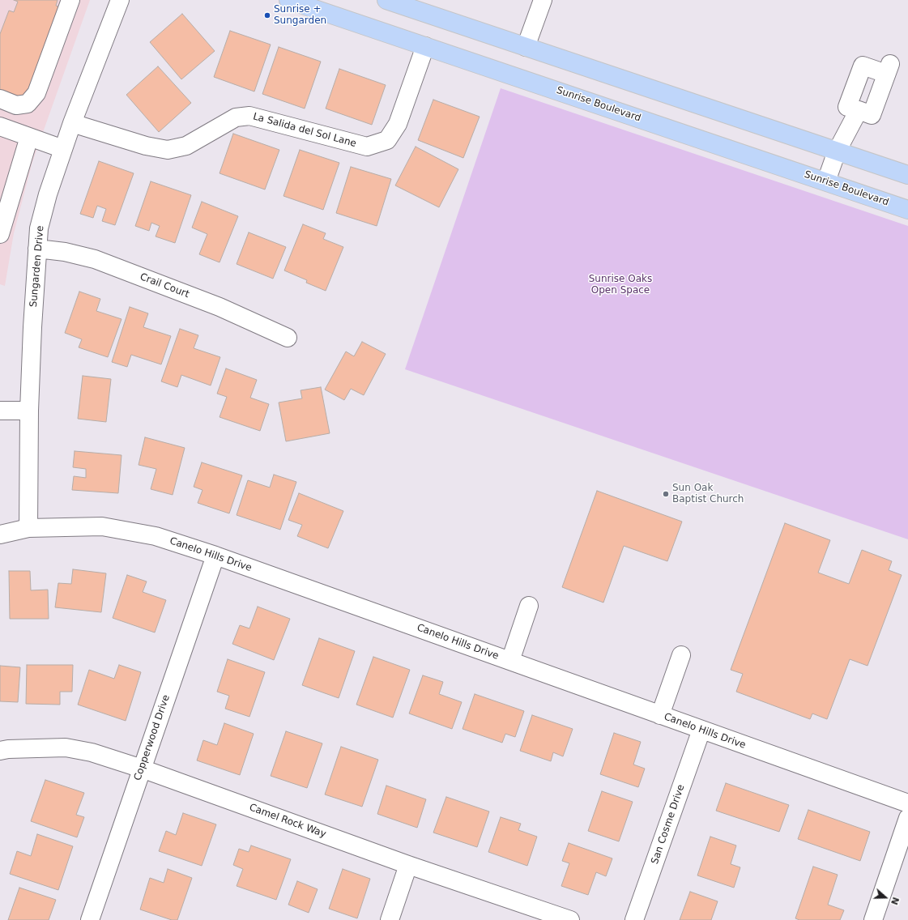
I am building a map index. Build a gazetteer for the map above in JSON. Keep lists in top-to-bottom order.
{
  "streets": {
    "main road": ["Sunrise Boulevard"],
    "street": [
      "La Salida del Sol Lane",
      "Sungarden Drive",
      "Crail Court",
      "Canelo Hills Drive",
      "Copperwood Drive",
      "Camel Rock Way",
      "San Cosme Drive"
    ]
  },
  "crossings": [
    ["Sunrise Boulevard", "La Salida del Sol Lane"],
    ["La Salida del Sol Lane", "Sungarden Drive"],
    ["Sungarden Drive", "Crail Court"],
    ["Sungarden Drive", "Canelo Hills Drive"],
    ["Canelo Hills Drive", "Copperwood Drive"],
    ["Canelo Hills Drive", "San Cosme Drive"],
    ["Copperwood Drive", "Camel Rock Way"]
  ],
  "parks": ["Sunrise Oaks Open Space"],
  "places": ["Sunrise + Sungarden", "Sun Oak Baptist Church"],
  "north": "right"
}
